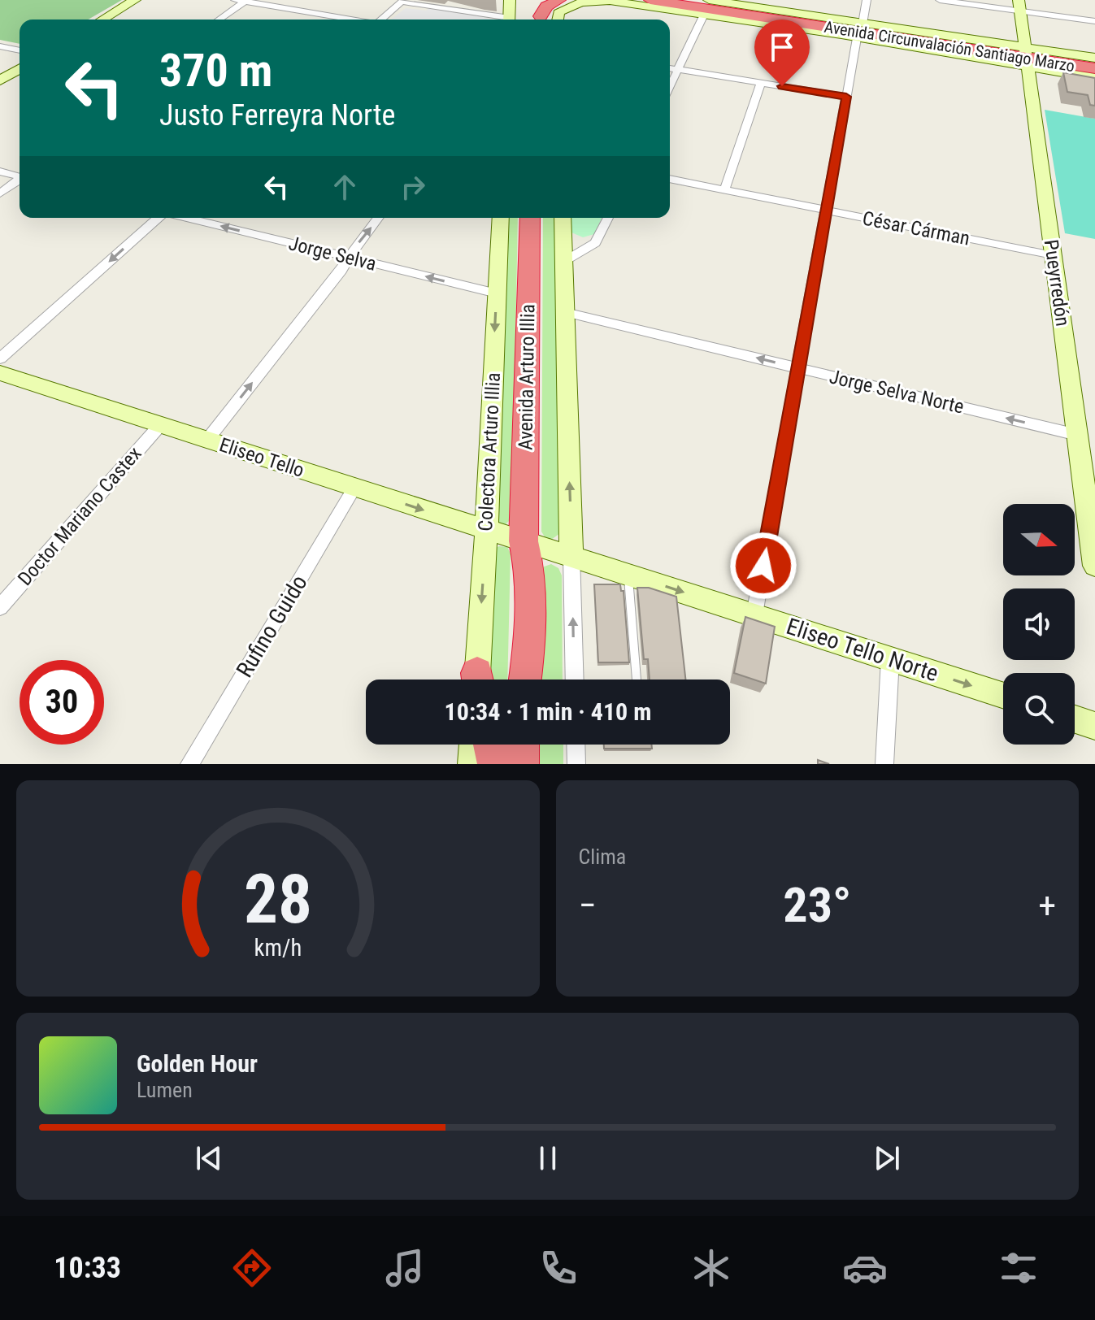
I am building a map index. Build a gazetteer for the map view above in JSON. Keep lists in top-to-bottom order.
{
  "streets": {
    "highway": ["Avenida Circunvalación Santiago Marzo", "Avenida Arturo Illia"],
    "street": [
      "César Cárman",
      "Jorge Selva",
      "Pueyrredón",
      "Jorge Selva Norte",
      "Colectora Arturo Illia",
      "Eliseo Tello",
      "Doctor Mariano Castex",
      "Rufino Guido",
      "Eliseo Tello Norte"
    ]
  },
  "crossings": [
    ["Avenida Circunvalación Santiago Marzo", "Pueyrredón"],
    ["César Cárman", "Pueyrredón"],
    ["Jorge Selva", "Colectora Arturo Illia"],
    ["Pueyrredón", "Jorge Selva Norte"],
    ["Avenida Arturo Illia", "Eliseo Tello"],
    ["Avenida Arturo Illia", "Eliseo Tello Norte"],
    ["Colectora Arturo Illia", "Eliseo Tello"],
    ["Eliseo Tello", "Doctor Mariano Castex"],
    ["Eliseo Tello", "Rufino Guido"],
    ["Eliseo Tello", "Eliseo Tello Norte"]
  ],
  "one_way": ["Jorge Selva", "Jorge Selva Norte", "Eliseo Tello Norte"],
  "north": "right",
  "page": {
    "turn": ["370 m", "Justo Ferreyra Norte"],
    "limit": "30",
    "trip": "10:34 · 1 min · 410 m",
    "tile": "Clima",
    "heat": ["−", "23°", "+"],
    "song": ["Golden Hour", "Lumen"],
    "tabs": "10:33",
    "gauge": ["28", "km/h"]
  }
}
